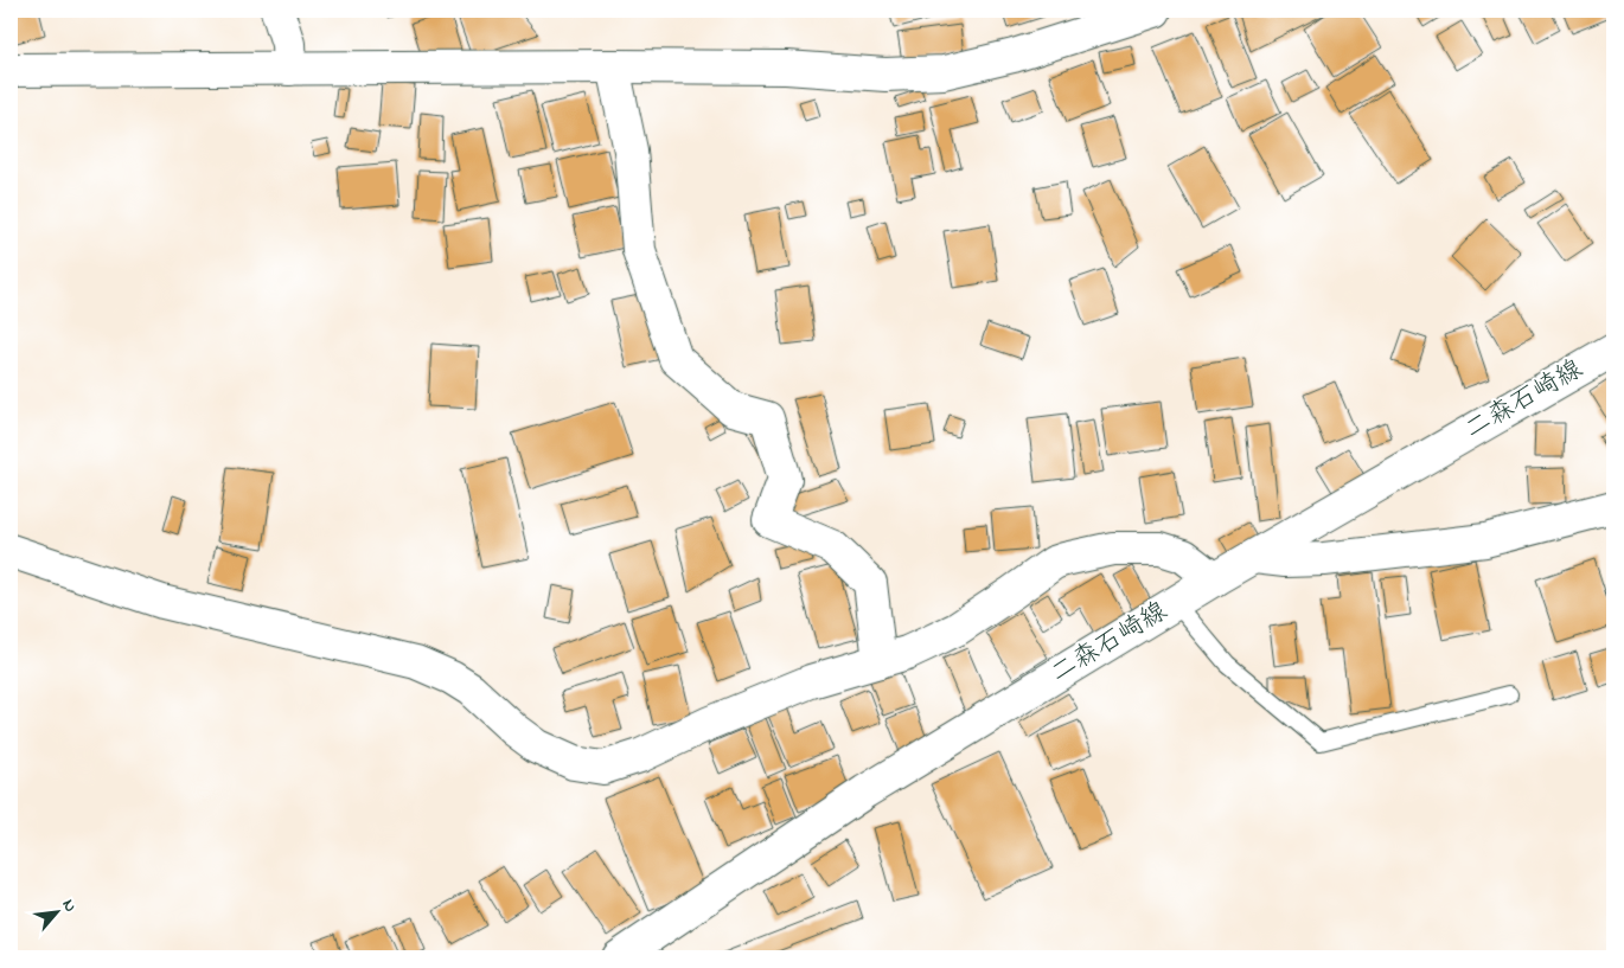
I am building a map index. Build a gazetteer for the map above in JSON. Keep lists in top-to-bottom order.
{
  "streets": {
    "street": ["二森石崎線"]
  },
  "north": "top right"
}
